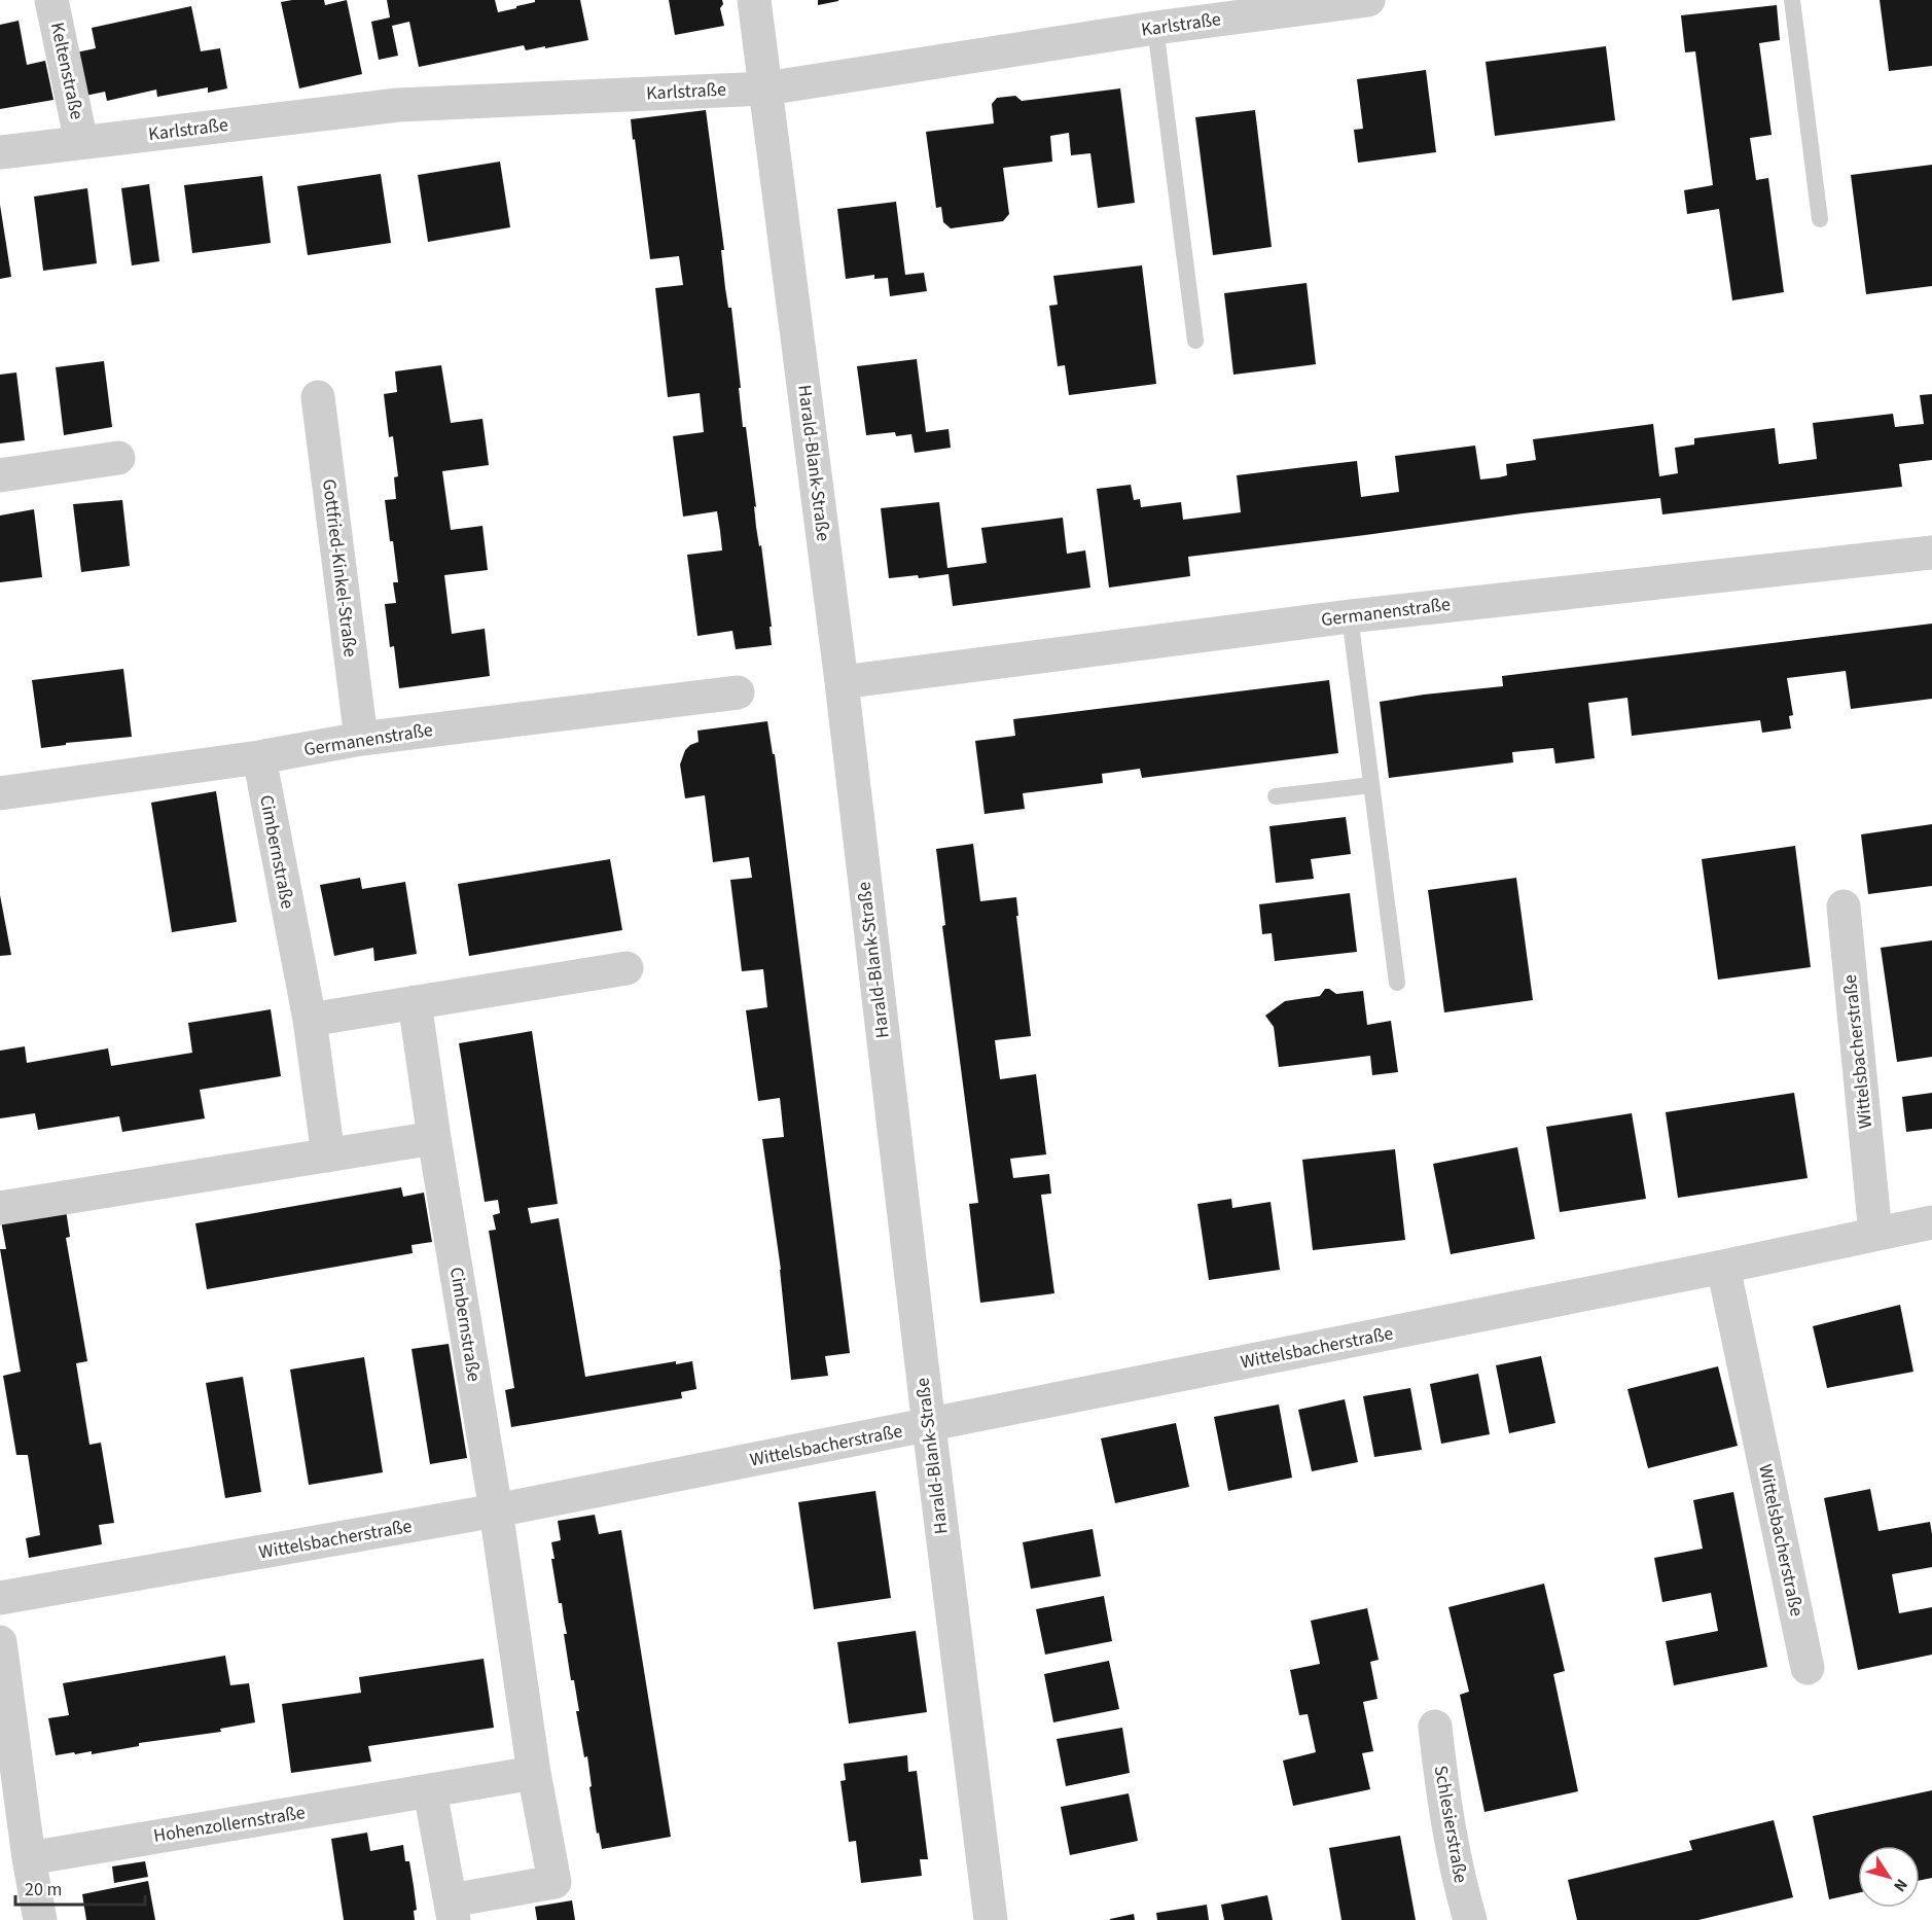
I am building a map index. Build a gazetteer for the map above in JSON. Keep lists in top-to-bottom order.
{
  "streets": {
    "street": [
      "Karlstraße",
      "Keltenstraße",
      "Harald-Blank-Straße",
      "Gottfried-Kinkel-Straße",
      "Germanenstraße",
      "Cimbernstraße",
      "Wittelsbacherstraße",
      "Hohenzollernstraße",
      "Schlesierstraße"
    ]
  },
  "crossings": [
    ["Karlstraße", "Keltenstraße"],
    ["Karlstraße", "Harald-Blank-Straße"],
    ["Harald-Blank-Straße", "Germanenstraße"],
    ["Harald-Blank-Straße", "Wittelsbacherstraße"],
    ["Gottfried-Kinkel-Straße", "Germanenstraße"],
    ["Germanenstraße", "Cimbernstraße"],
    ["Cimbernstraße", "Wittelsbacherstraße"]
  ],
  "scale_bar": "20 m",
  "north": "bottom right"
}
